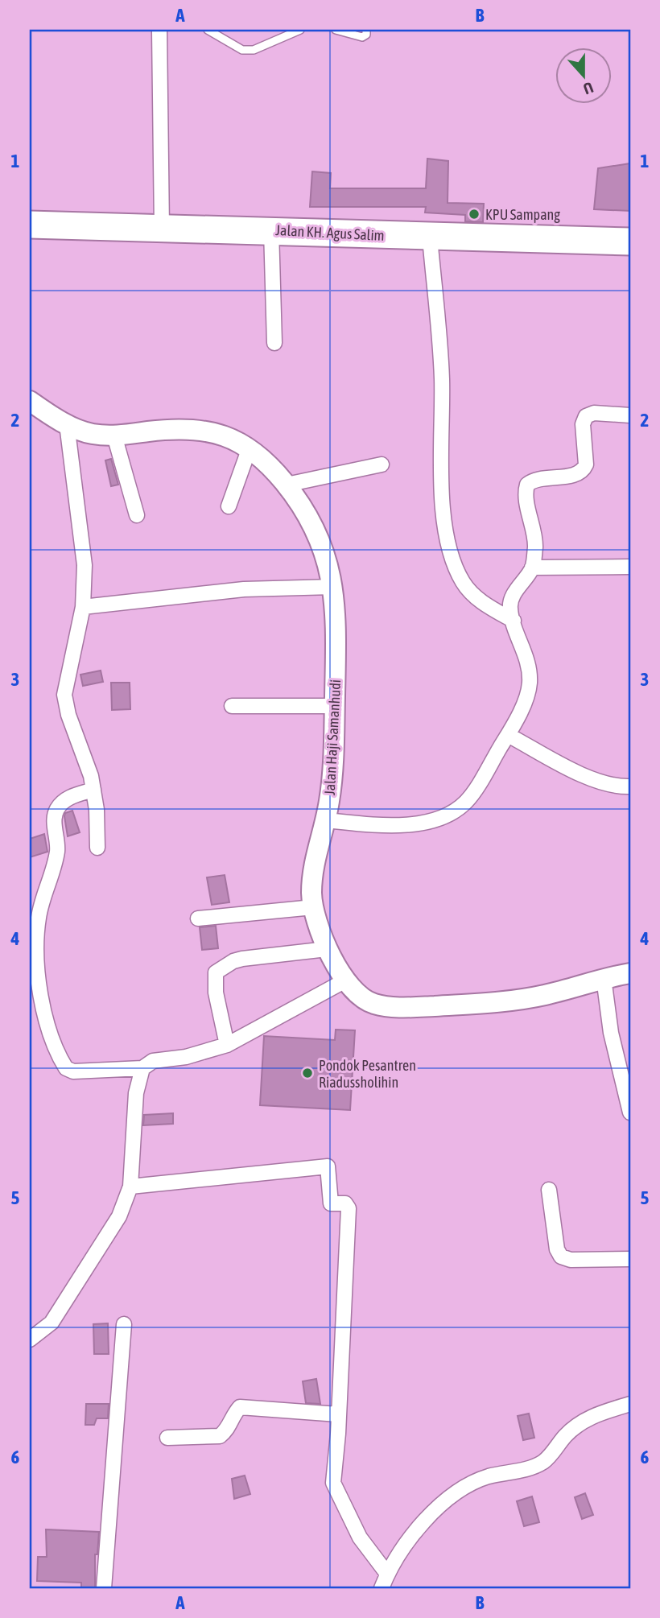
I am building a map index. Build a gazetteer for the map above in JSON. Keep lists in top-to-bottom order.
{
  "streets": {
    "highway": ["Jalan KH. Agus Salim"],
    "street": ["Jalan Haji Samanhudi"]
  },
  "places": ["KPU Sampang", "Pondok Pesantren Riadussholihin"],
  "north": "bottom",
  "grid": {
    "columns": ["A", "B"],
    "rows": [
      "1",
      "2",
      "3",
      "4",
      "5",
      "6"
    ]
  }
}
